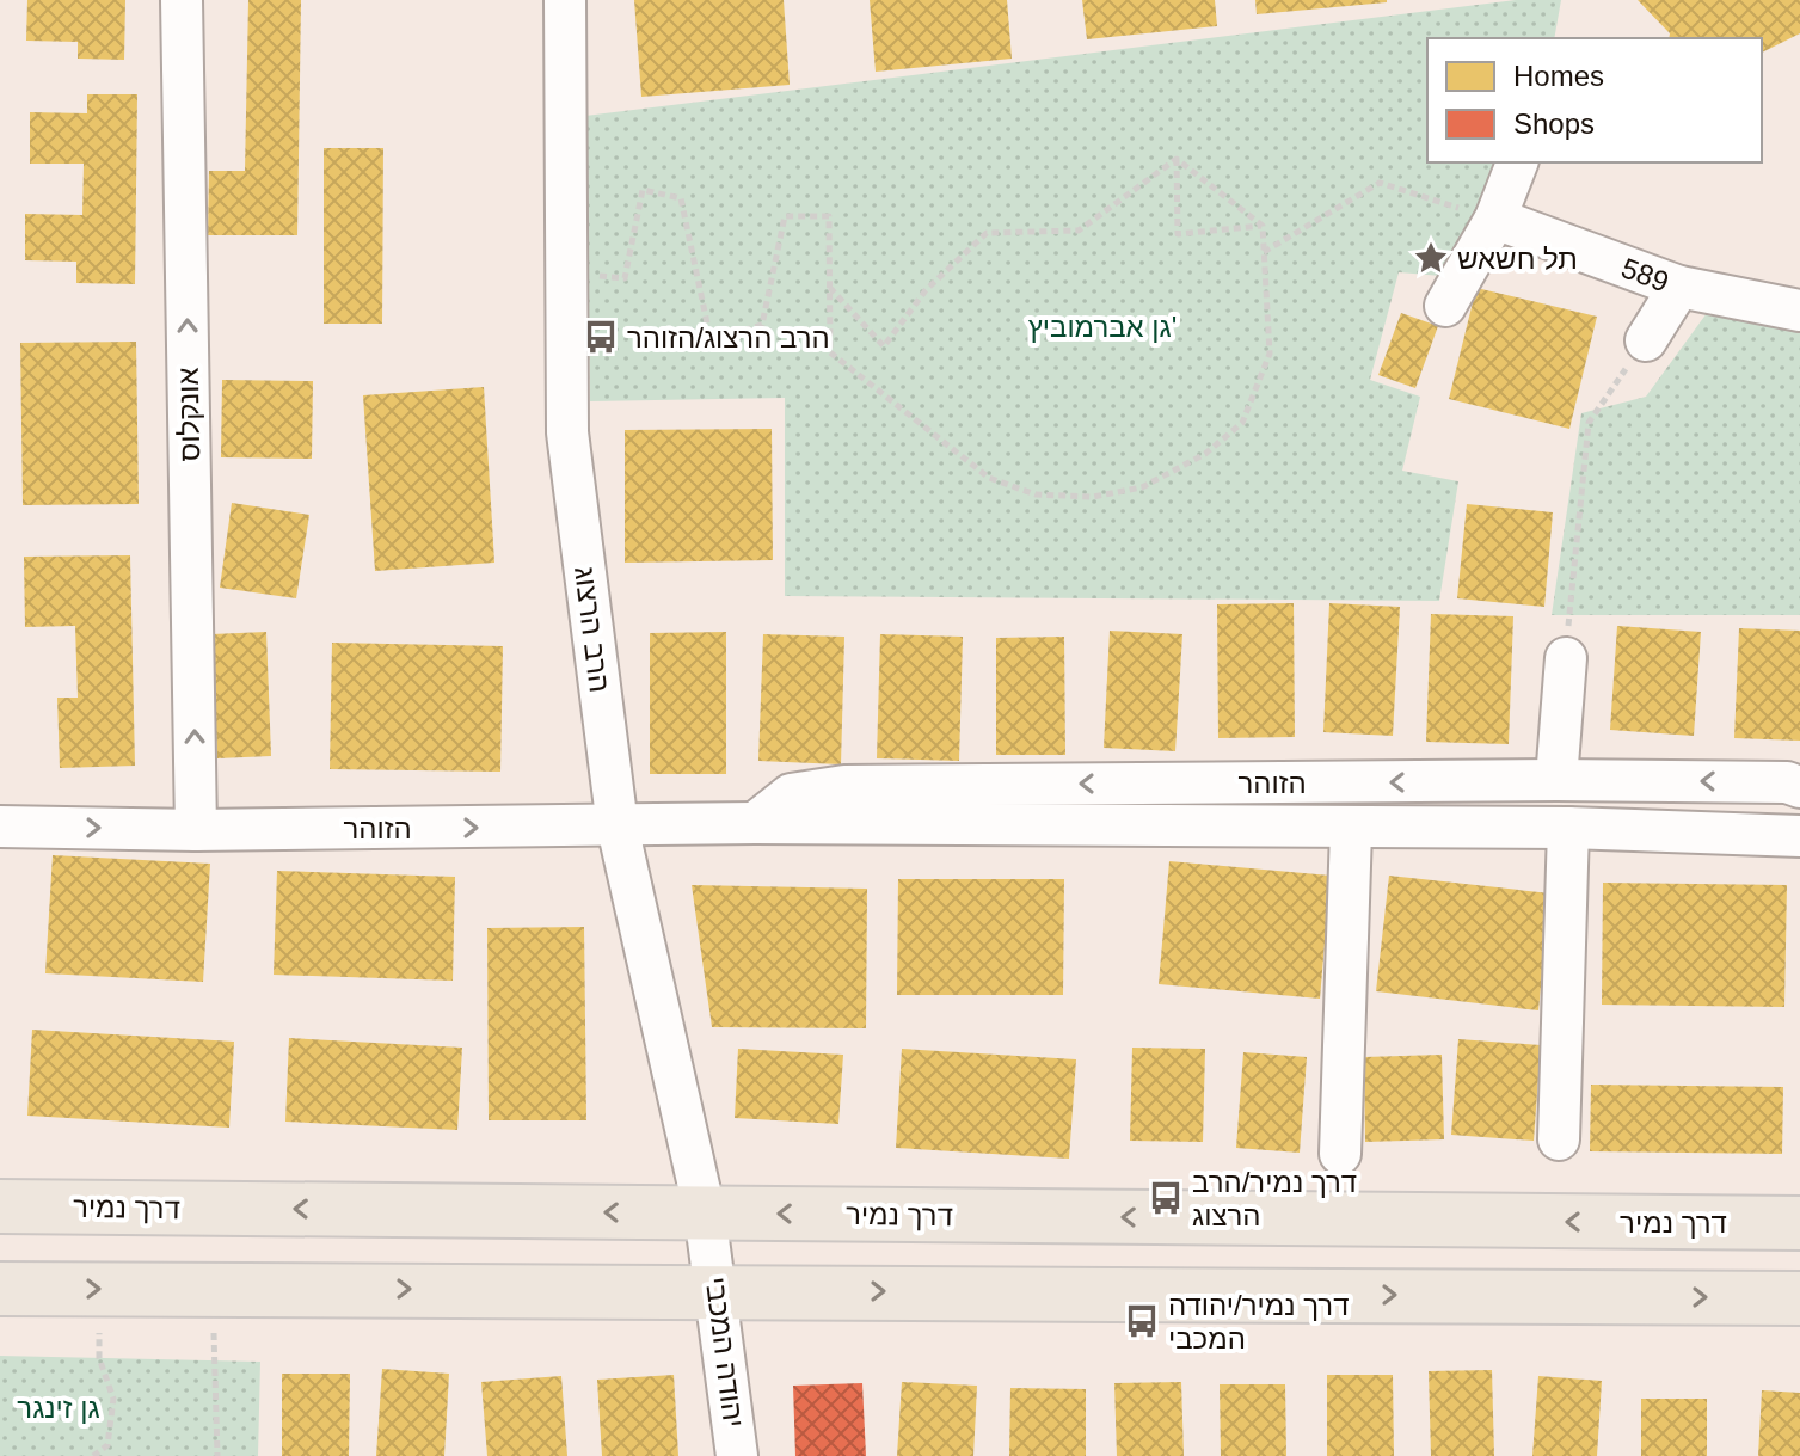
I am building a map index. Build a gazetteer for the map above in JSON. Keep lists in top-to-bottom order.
{
  "streets": {
    "main road": ["דרך נמיר"],
    "street": [
      "589",
      "אונקלוס",
      "הרב הרצוג",
      "הזוהר",
      "יהודה המכבי"
    ]
  },
  "crossings": [
    ["אונקלוס", "הזוהר"],
    ["הרב הרצוג", "הזוהר"],
    ["הרב הרצוג", "דרך נמיר"],
    ["הרב הרצוג", "יהודה המכבי"],
    ["דרך נמיר", "יהודה המכבי"]
  ],
  "one_way": ["אונקלוס"],
  "parks": ["גן אברמוביץ'", "גן זינגר"],
  "places": {
    "place": ["תל חשאש"],
    "bus stop": ["הרב הרצוג/הזוהר", "דרך נמיר/הרב הרצוג", "דרך נמיר/יהודה המכבי"]
  },
  "legend": ["Homes", "Shops"]
}
